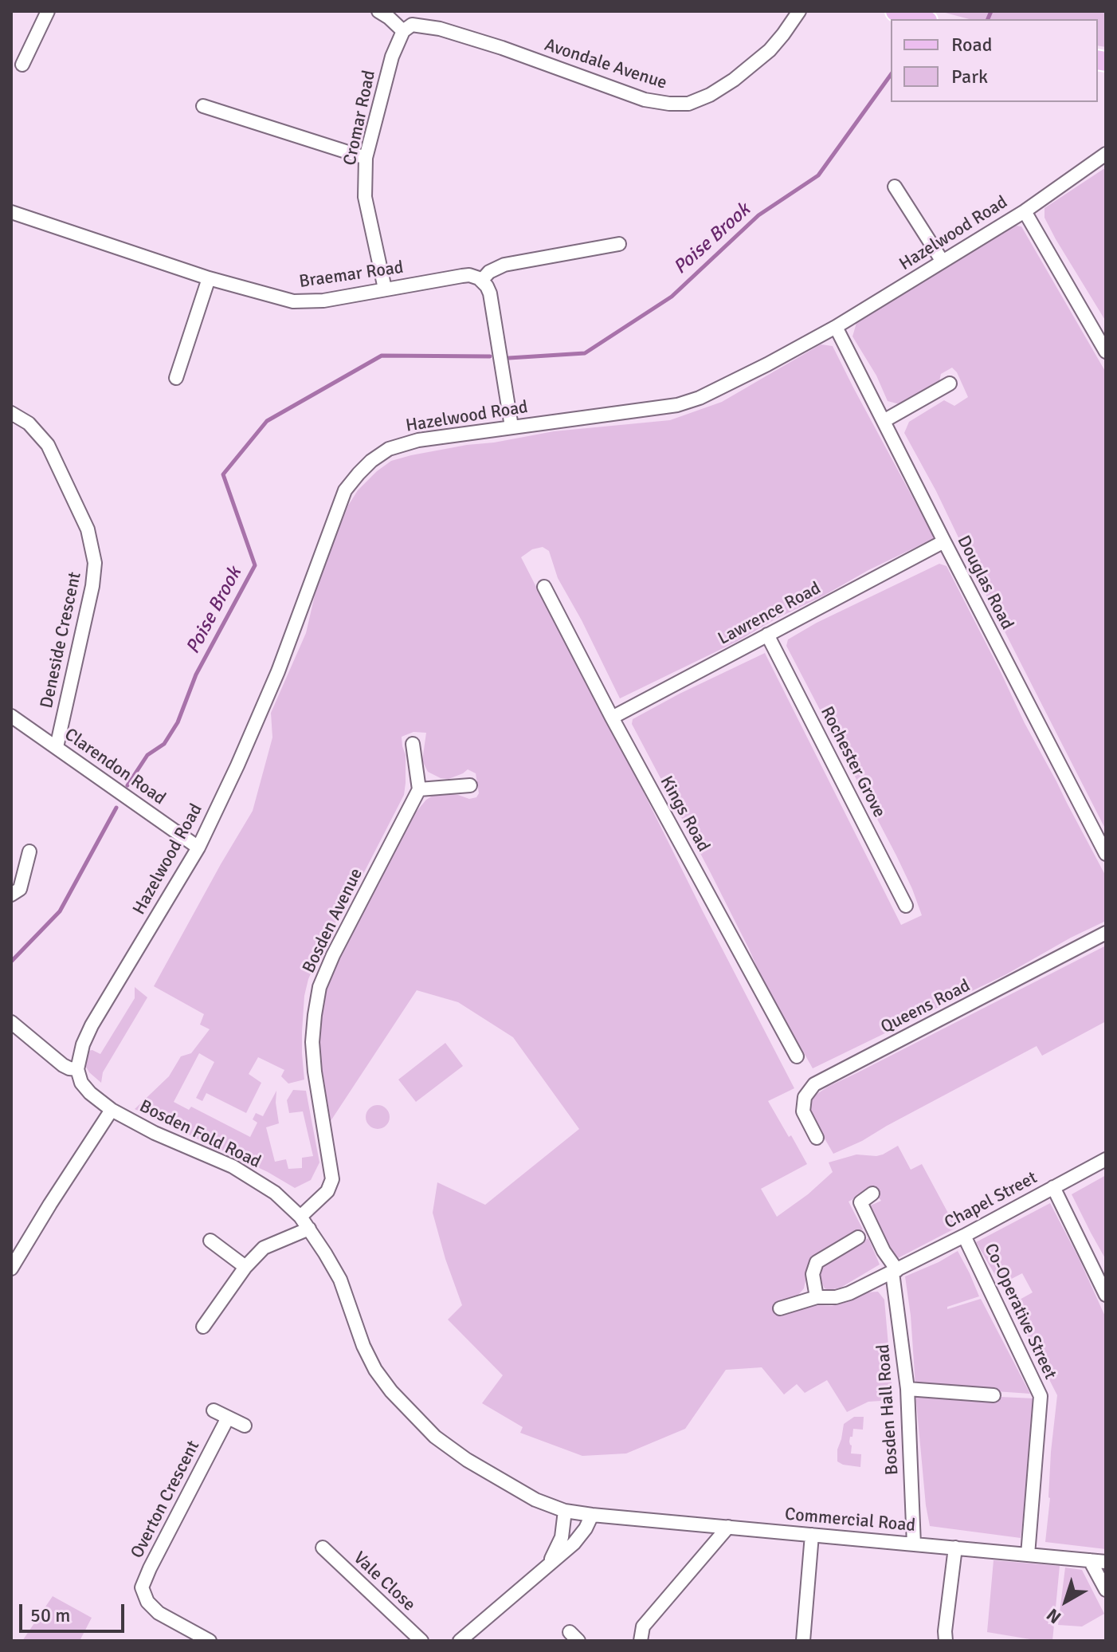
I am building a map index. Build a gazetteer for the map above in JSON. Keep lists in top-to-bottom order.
{
  "streets": {
    "street": [
      "Avondale Avenue",
      "Cromar Road",
      "Hazelwood Road",
      "Braemar Road",
      "Douglas Road",
      "Lawrence Road",
      "Deneside Crescent",
      "Rochester Grove",
      "Clarendon Road",
      "Kings Road",
      "Bosden Avenue",
      "Queens Road",
      "Bosden Fold Road",
      "Chapel Street",
      "Co-Operative Street",
      "Bosden Hall Road",
      "Overton Crescent",
      "Commercial Road",
      "Vale Close"
    ]
  },
  "crossings": [
    ["Avondale Avenue", "Cromar Road"],
    ["Cromar Road", "Braemar Road"],
    ["Hazelwood Road", "Douglas Road"],
    ["Hazelwood Road", "Clarendon Road"],
    ["Hazelwood Road", "Bosden Fold Road"],
    ["Douglas Road", "Lawrence Road"],
    ["Lawrence Road", "Rochester Grove"],
    ["Lawrence Road", "Kings Road"],
    ["Deneside Crescent", "Clarendon Road"],
    ["Bosden Avenue", "Bosden Fold Road"],
    ["Bosden Fold Road", "Commercial Road"],
    ["Chapel Street", "Co-Operative Street"],
    ["Chapel Street", "Bosden Hall Road"],
    ["Co-Operative Street", "Commercial Road"],
    ["Bosden Hall Road", "Commercial Road"]
  ],
  "water": ["Poise Brook"],
  "legend": ["Road", "Park"],
  "scale_bar": "50 m",
  "north": "bottom left"
}
